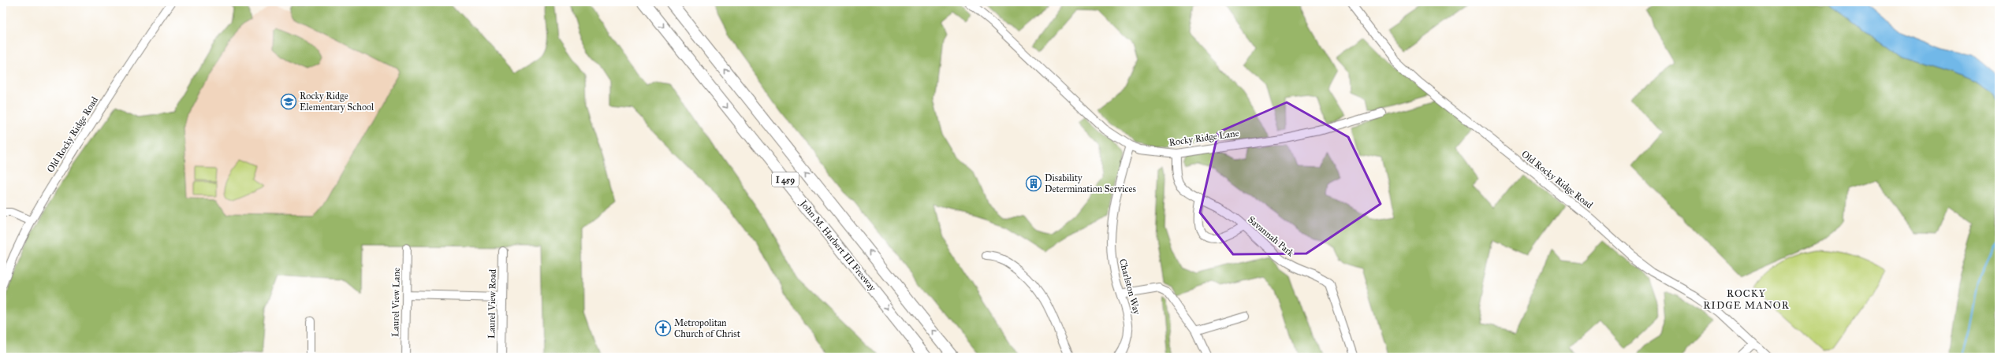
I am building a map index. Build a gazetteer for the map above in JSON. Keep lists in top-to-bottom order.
{
  "streets": {
    "highway": ["I 459", "John M. Harbert III Freeway"],
    "street": [
      "Old Rocky Ridge Road",
      "Rocky Ridge Lane",
      "Savannah Park",
      "Charlston Way",
      "Laurel View Lane",
      "Laurel View Road"
    ]
  },
  "crossings": [
    ["Rocky Ridge Lane", "Savannah Park"],
    ["Rocky Ridge Lane", "Charlston Way"]
  ],
  "districts": ["ROCKY RIDGE MANOR"],
  "places": {
    "school or university": ["Rocky Ridge Elementary School"],
    "building": ["Disability Determination Services"],
    "church": ["Metropolitan Church of Christ"]
  }
}
